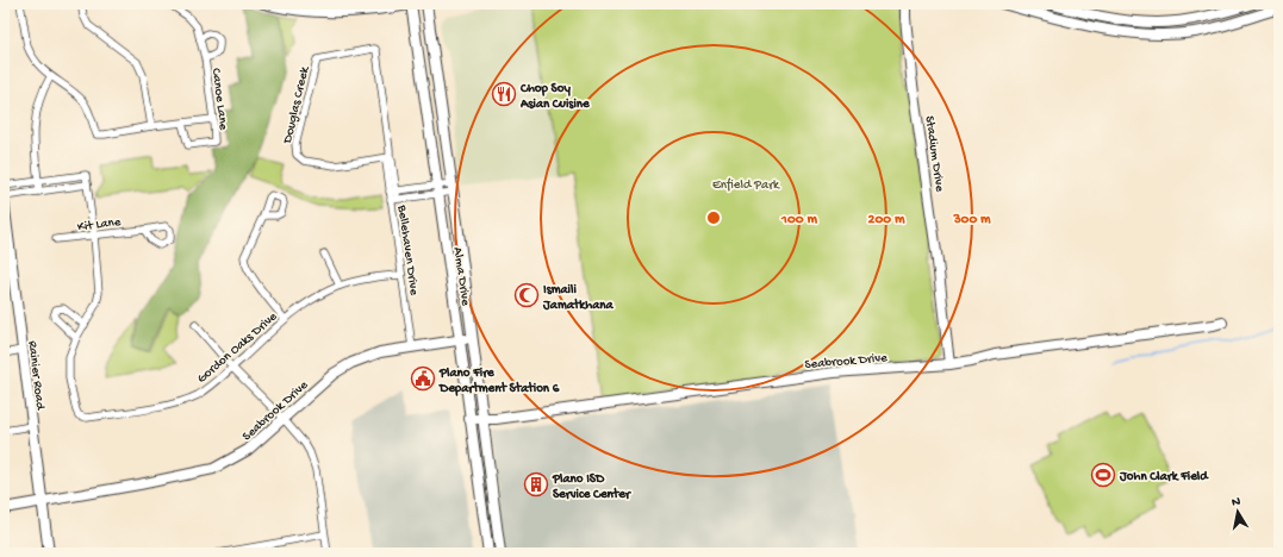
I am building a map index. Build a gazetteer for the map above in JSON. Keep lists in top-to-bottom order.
{
  "streets": {
    "street": [
      "Canoe Lane",
      "Douglas Creek",
      "Stadium Drive",
      "Kit Lane",
      "Bellehaven Drive",
      "Alma Drive",
      "Gordon Oaks Drive",
      "Seabrook Drive",
      "Rainier Road"
    ]
  },
  "crossings": [
    ["Douglas Creek", "Bellehaven Drive"],
    ["Stadium Drive", "Seabrook Drive"],
    ["Bellehaven Drive", "Gordon Oaks Drive"],
    ["Bellehaven Drive", "Seabrook Drive"],
    ["Alma Drive", "Seabrook Drive"],
    ["Seabrook Drive", "Rainier Road"]
  ],
  "parks": ["Enfield Park"],
  "places": {
    "restaurant": ["Chop Soy Asian Cuisine"],
    "mosque": ["Ismaili Jamatkhana"],
    "public building": ["Plano Fire Department Station 6"],
    "sports": ["John Clark Field"],
    "building": ["Plano ISD Service Center"]
  },
  "north": "top",
  "rings": ["100 m", "200 m", "300 m"]
}
